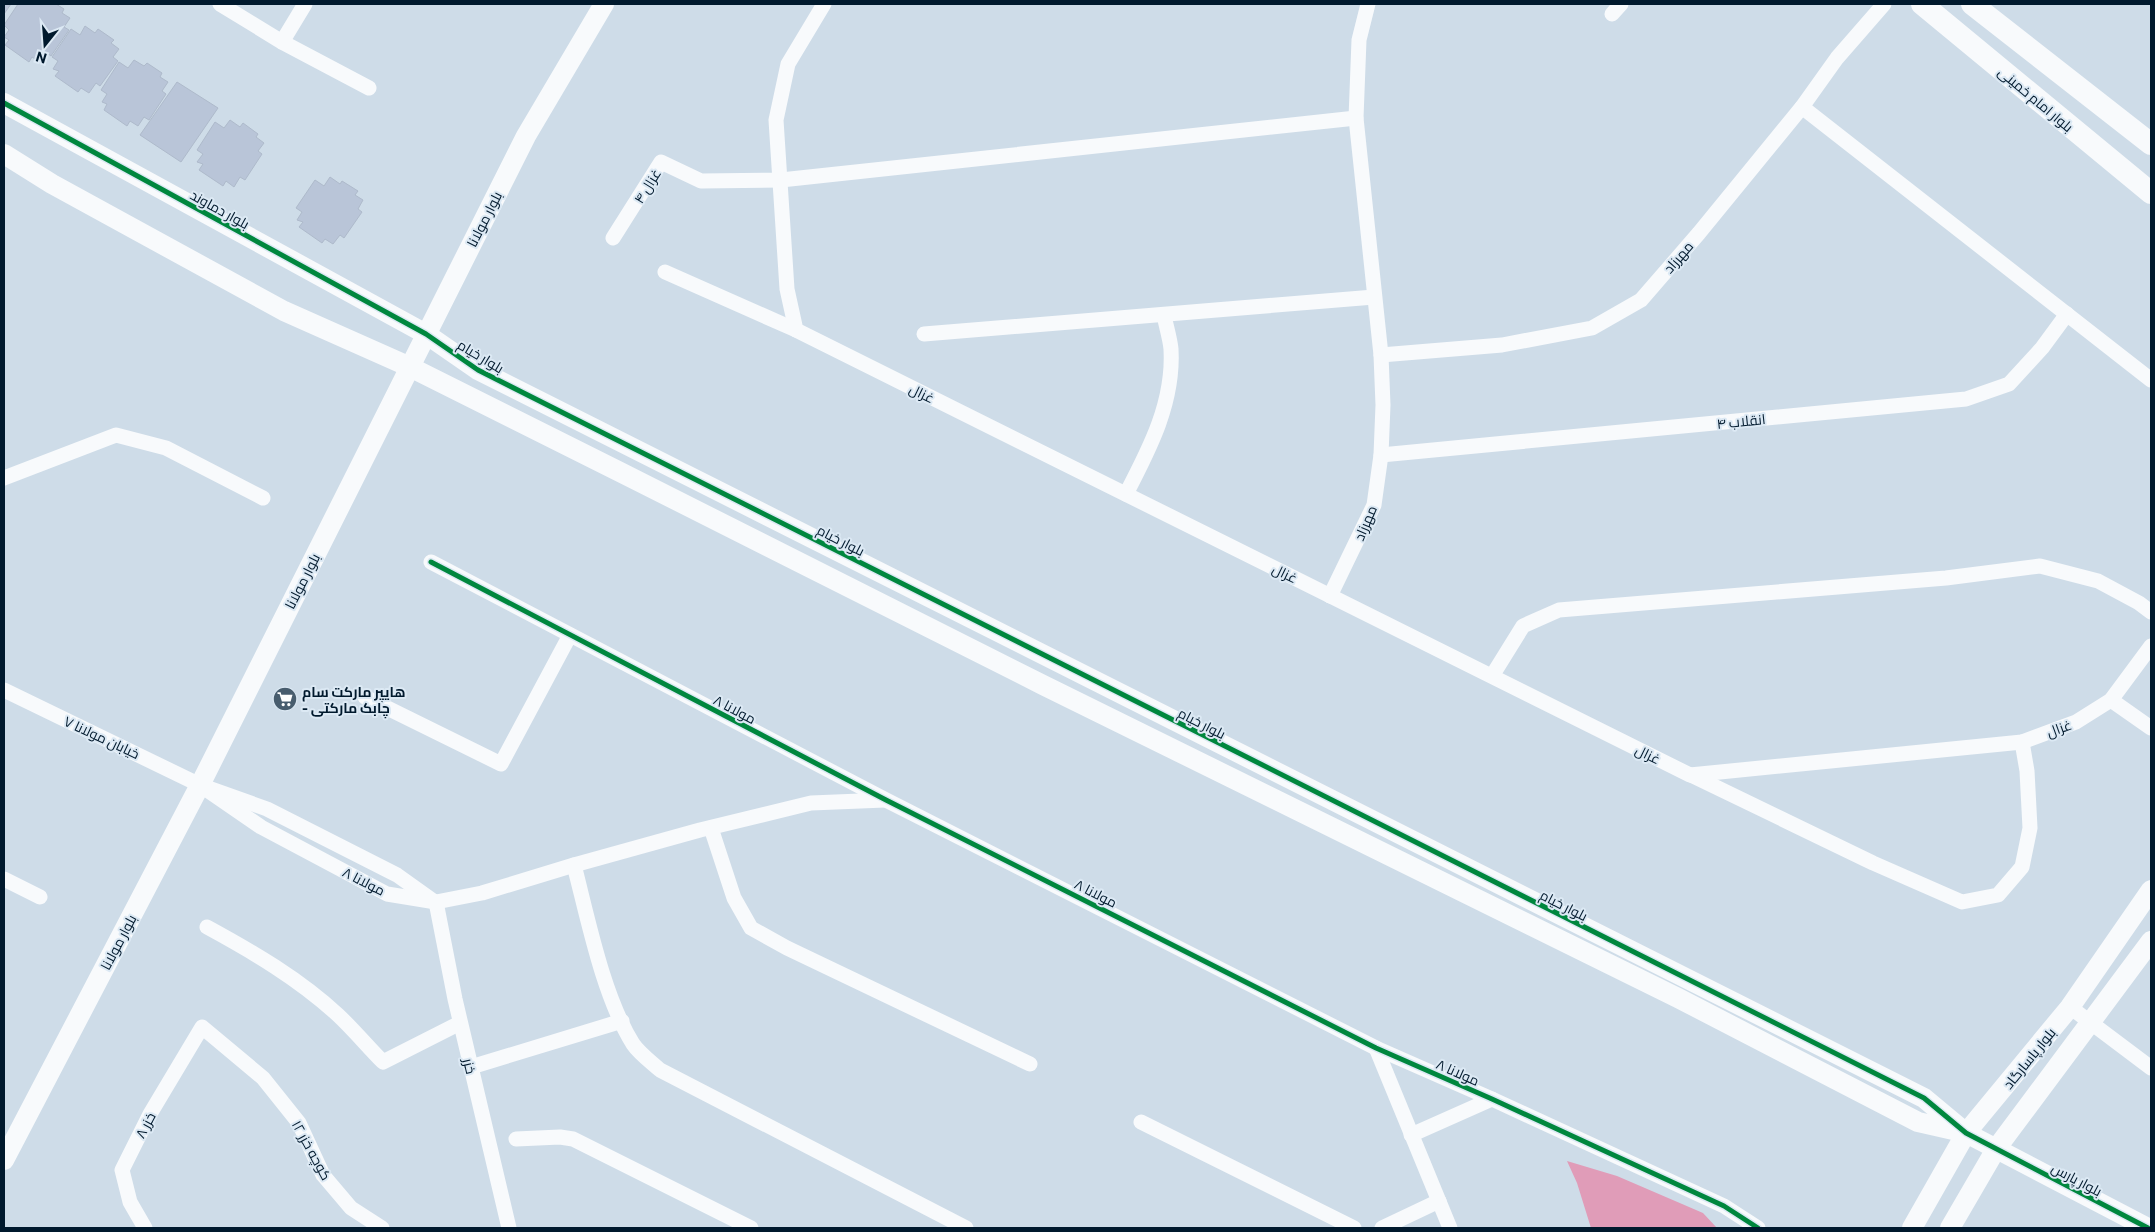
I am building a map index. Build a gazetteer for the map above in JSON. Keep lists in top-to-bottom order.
{
  "streets": {
    "main road": ["بلوار امام خمینی"],
    "street": [
      "غزال ۴",
      "بلوار دماوند",
      "بلوار مولانا",
      "مهرزاد",
      "بلوار خیام",
      "غزال",
      "انقلاب ۴",
      "مولانا ۸",
      "خیابان مولانا ۷",
      "بلوار پاسارگاد",
      "خزر",
      "خزر ۸",
      "کوچه خزر ۱۲",
      "بلوار پارس"
    ]
  },
  "crossings": [
    ["بلوار دماوند", "بلوار مولانا"],
    ["بلوار دماوند", "بلوار خیام"],
    ["بلوار مولانا", "بلوار خیام"],
    ["بلوار مولانا", "مولانا ۸"],
    ["بلوار مولانا", "خیابان مولانا ۷"],
    ["مهرزاد", "غزال"],
    ["مهرزاد", "انقلاب ۴"],
    ["بلوار خیام", "بلوار پاسارگاد"],
    ["بلوار خیام", "بلوار پارس"],
    ["مولانا ۸", "خیابان مولانا ۷"],
    ["مولانا ۸", "خزر"],
    ["بلوار پاسارگاد", "بلوار پارس"],
    ["خزر ۸", "کوچه خزر ۱۲"]
  ],
  "places": {
    "supermarket": ["هایپر مارکت سام - چابک مارکتی"]
  },
  "north": "bottom"
}
